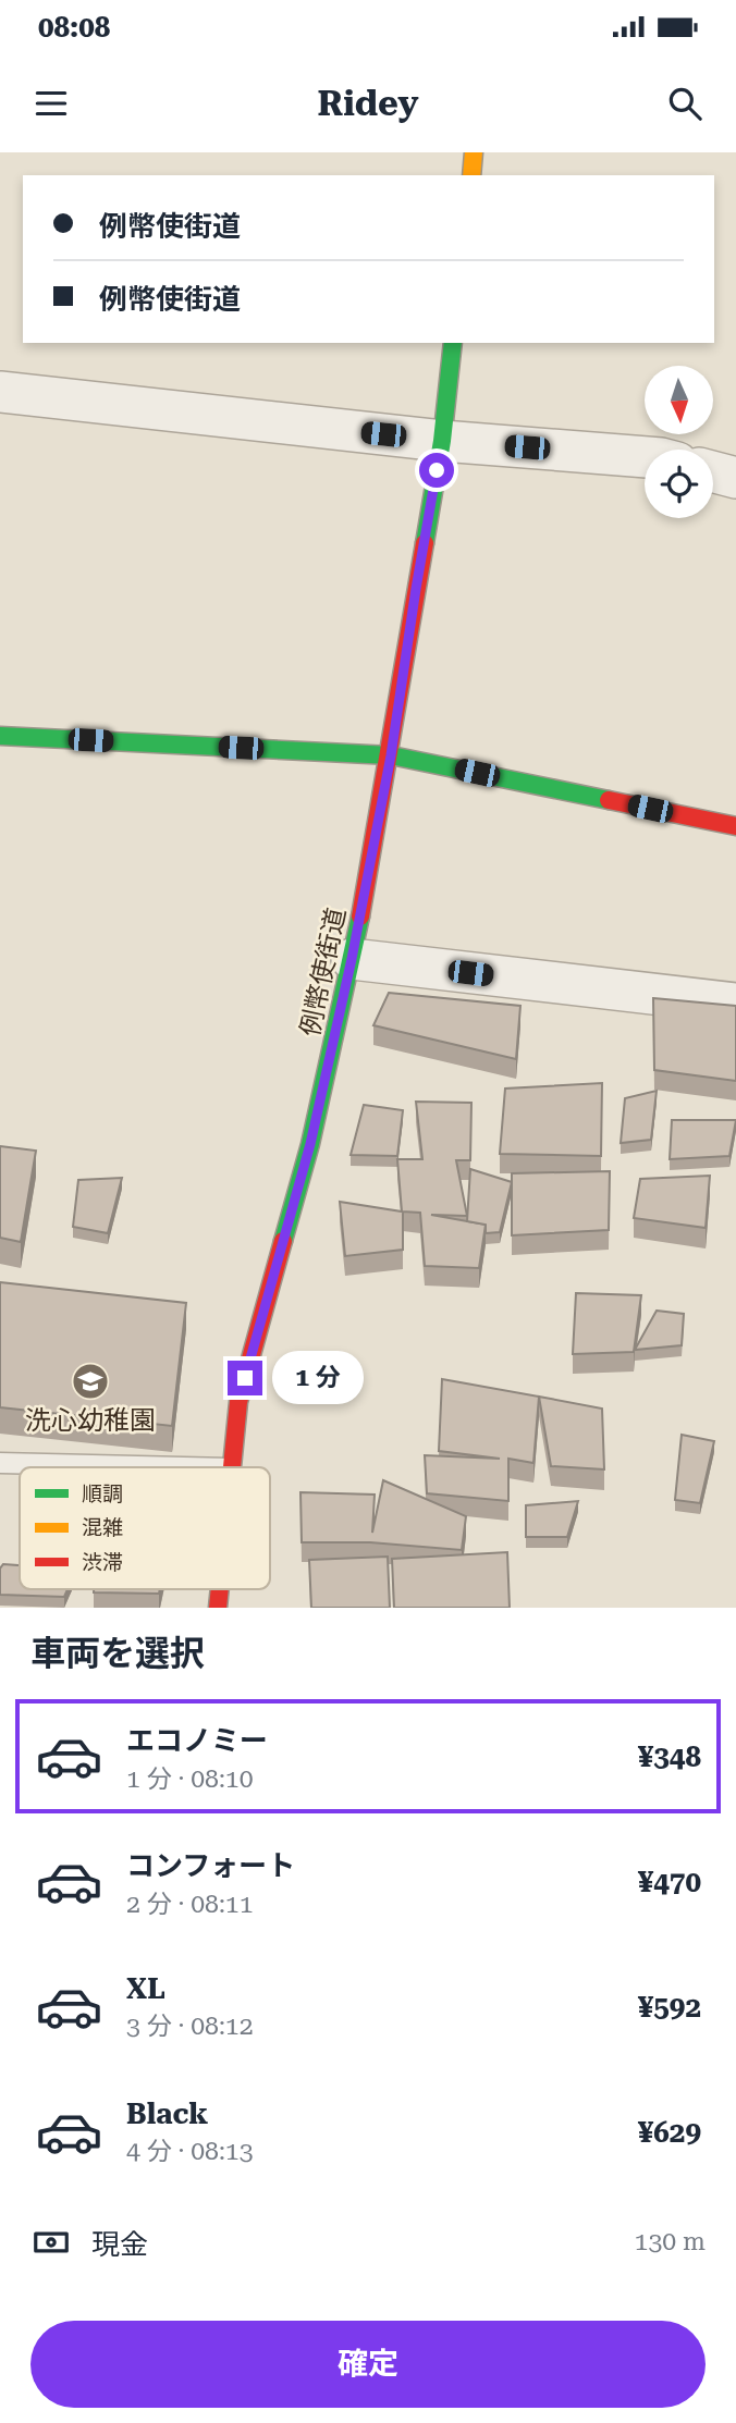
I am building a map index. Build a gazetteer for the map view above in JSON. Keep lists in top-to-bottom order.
{
  "streets": {
    "street": ["例幣使街道"]
  },
  "places": {
    "school or university": ["洗心幼稚園"]
  },
  "legend": ["順調", "混雑", "渋滞"],
  "north": "bottom",
  "page": {
    "status": "08:08",
    "header": "Ridey",
    "banner": ["例幣使街道", "例幣使街道"],
    "bubble": "1 分",
    "heading": "車両を選択",
    "list": [
      {
        "name": "エコノミー",
        "note": "1 分 · 08:10",
        "value": "¥348"
      },
      {
        "name": "コンフォート",
        "note": "2 分 · 08:11",
        "value": "¥470"
      },
      {
        "name": "XL",
        "note": "3 分 · 08:12",
        "value": "¥592"
      },
      {
        "name": "Black",
        "note": "4 分 · 08:13",
        "value": "¥629"
      }
    ],
    "pay": ["現金", "130 m"],
    "buttons": "確定"
  }
}
